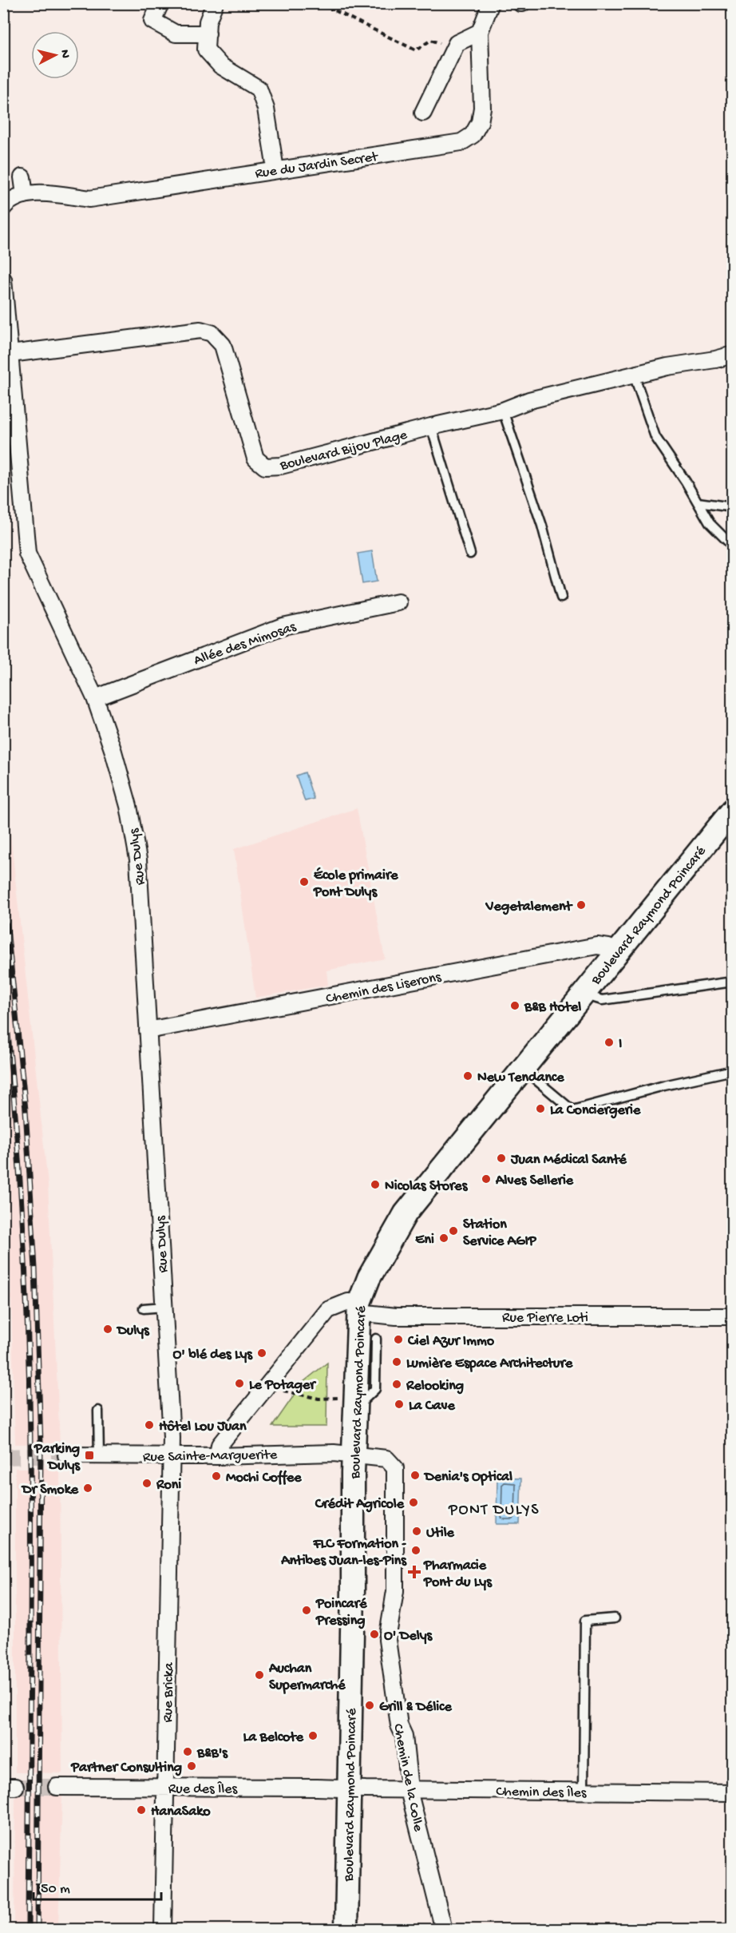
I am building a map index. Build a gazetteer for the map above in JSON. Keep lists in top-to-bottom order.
{
  "streets": {
    "main road": ["Boulevard Raymond Poincaré"],
    "street": [
      "Rue du Jardin Secret",
      "Boulevard Bijou Plage",
      "Allée des Mimosas",
      "Rue Dulys",
      "Chemin des Liserons",
      "Rue Pierre Loti",
      "Rue Sainte-Marguerite",
      "Rue Bricka",
      "Chemin de la Colle",
      "Rue des Îles",
      "Chemin des Îles"
    ]
  },
  "crossings": [
    ["Boulevard Bijou Plage", "Rue Dulys"],
    ["Allée des Mimosas", "Rue Dulys"],
    ["Rue Dulys", "Chemin des Liserons"],
    ["Rue Dulys", "Rue Sainte-Marguerite"],
    ["Rue Dulys", "Rue Bricka"],
    ["Boulevard Raymond Poincaré", "Chemin des Liserons"],
    ["Boulevard Raymond Poincaré", "Rue Pierre Loti"],
    ["Boulevard Raymond Poincaré", "Rue Sainte-Marguerite"],
    ["Boulevard Raymond Poincaré", "Chemin de la Colle"],
    ["Boulevard Raymond Poincaré", "Rue des Îles"],
    ["Boulevard Raymond Poincaré", "Chemin des Îles"],
    ["Rue Pierre Loti", "Rue Sainte-Marguerite"],
    ["Rue Sainte-Marguerite", "Rue Bricka"],
    ["Rue Sainte-Marguerite", "Chemin de la Colle"],
    ["Rue Bricka", "Rue des Îles"],
    ["Chemin de la Colle", "Chemin des Îles"],
    ["Rue des Îles", "Chemin des Îles"]
  ],
  "districts": ["PONT DULYS"],
  "places": {
    "other": [
      "École primaire Pont Dulys",
      "Vegetalement",
      "B&B Hotel",
      "I",
      "New Tendance",
      "La Conciergerie",
      "Juan Médical Santé",
      "Alves Sellerie",
      "Nicolas Stores",
      "Station Service AGIP",
      "Eni",
      "Dulys",
      "Ciel Azur Immo",
      "O' blé des Lys",
      "Lumière Espace Architecture",
      "Le Potager",
      "Relooking",
      "La Cave",
      "Hôtel Lou Juan",
      "Denia's Optical",
      "Mochi Coffee",
      "Roni",
      "Dr Smoke",
      "Crédit Agricole",
      "Utile",
      "FLC Formation - Antibes Juan-les-Pins",
      "Poincaré Pressing",
      "O' Delys",
      "Auchan Supermarché",
      "Grill & Délice",
      "La Belcote",
      "B&B's",
      "Partner Consulting",
      "HanaSako"
    ],
    "transit": ["Parking Dulys"],
    "health": ["Pharmacie Pont du Lys"]
  },
  "scale_bar": "50 m",
  "north": "right"
}
